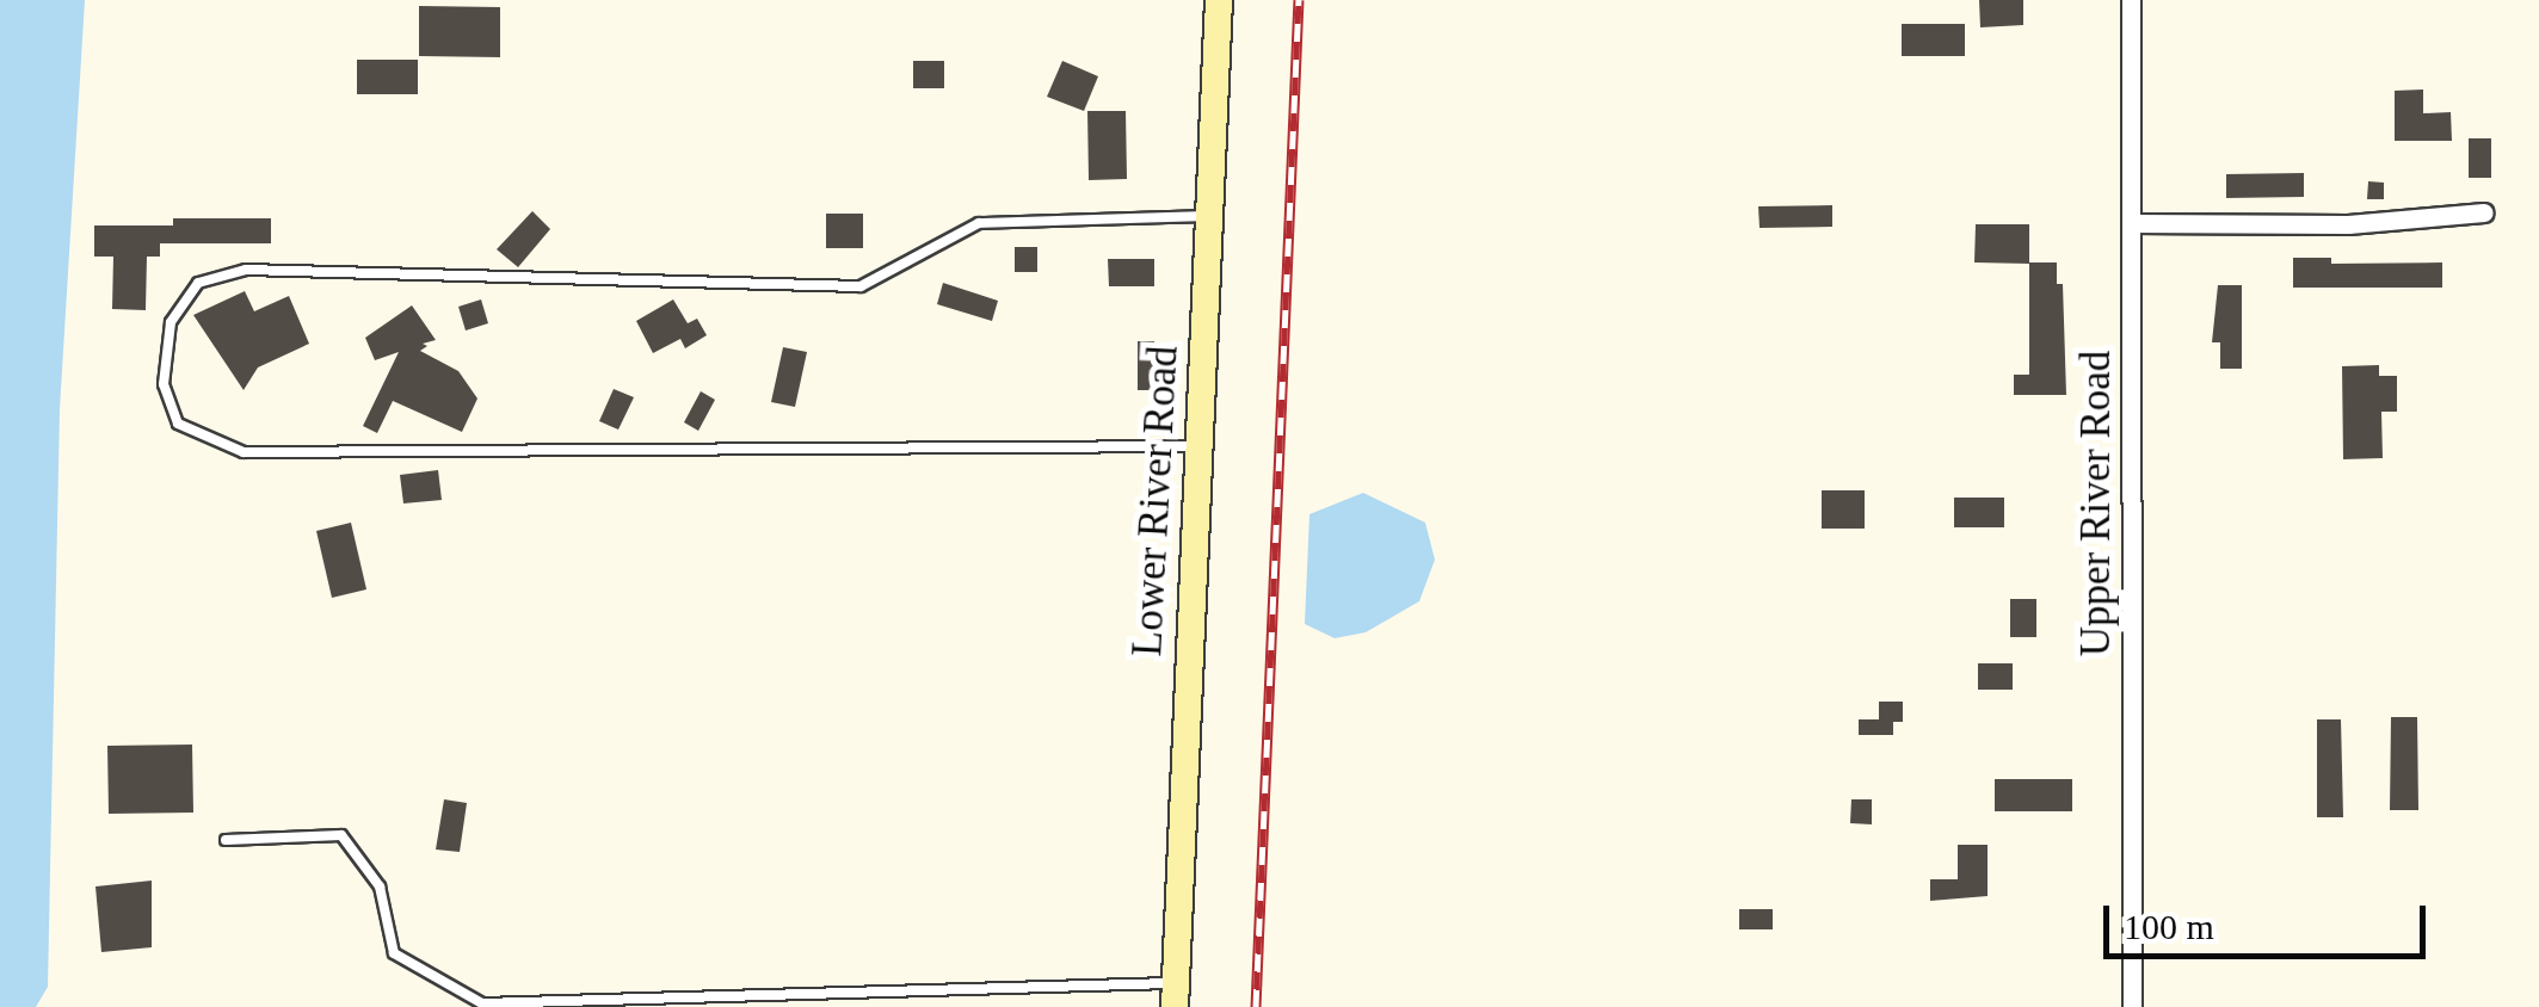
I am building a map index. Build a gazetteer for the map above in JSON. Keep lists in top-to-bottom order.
{
  "streets": {
    "street": ["Lower River Road", "Upper River Road"]
  },
  "scale_bar": "100 m"
}
